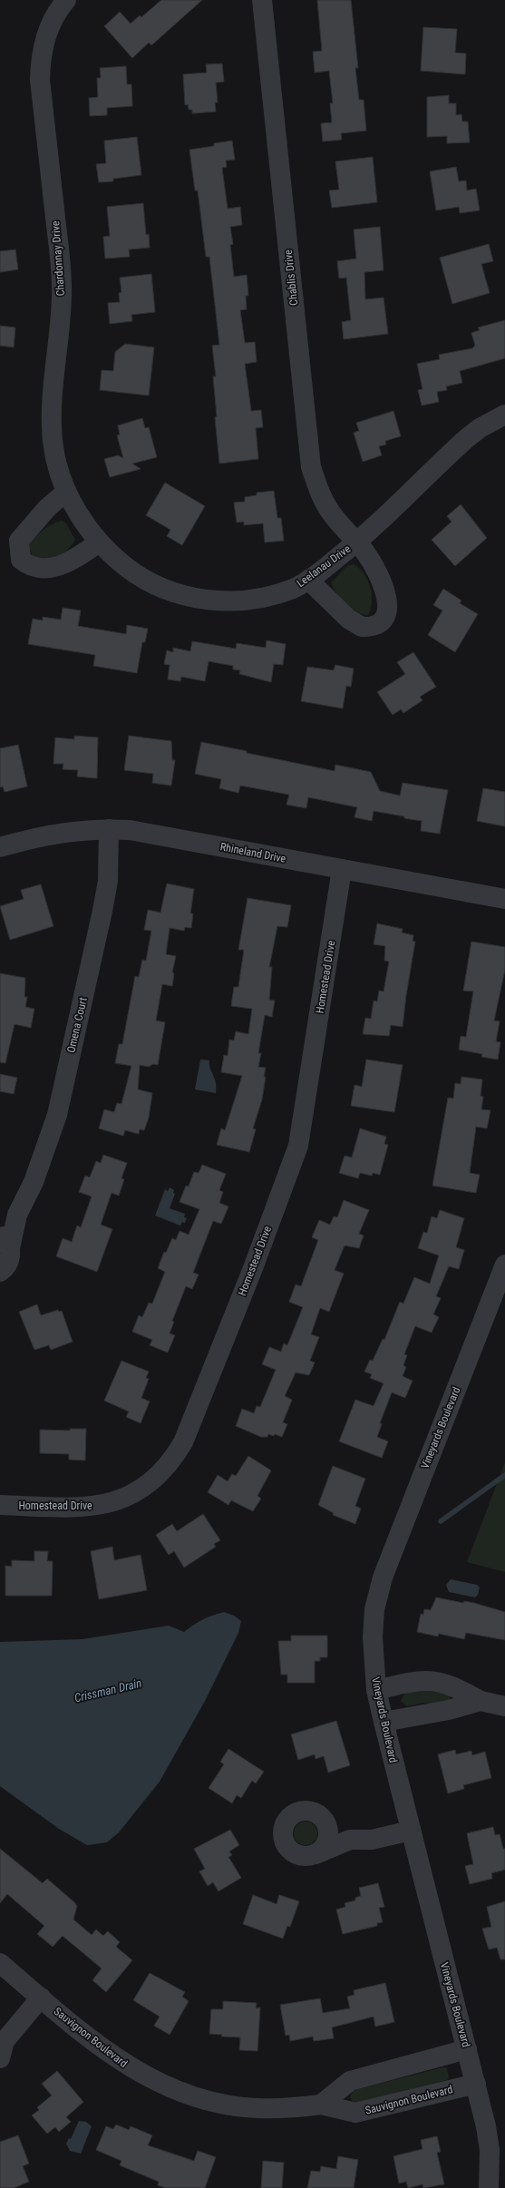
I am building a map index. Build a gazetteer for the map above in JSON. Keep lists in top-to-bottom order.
{
  "streets": {
    "street": [
      "Chardonnay Drive",
      "Chablis Drive",
      "Leelanau Drive",
      "Rhineland Drive",
      "Homestead Drive",
      "Omena Court",
      "Vineyards Boulevard",
      "Sauvignon Boulevard"
    ]
  },
  "crossings": [
    ["Chardonnay Drive", "Leelanau Drive"],
    ["Chablis Drive", "Leelanau Drive"],
    ["Rhineland Drive", "Homestead Drive"],
    ["Rhineland Drive", "Omena Court"],
    ["Vineyards Boulevard", "Sauvignon Boulevard"]
  ],
  "water": ["Crissman Drain"]
}
